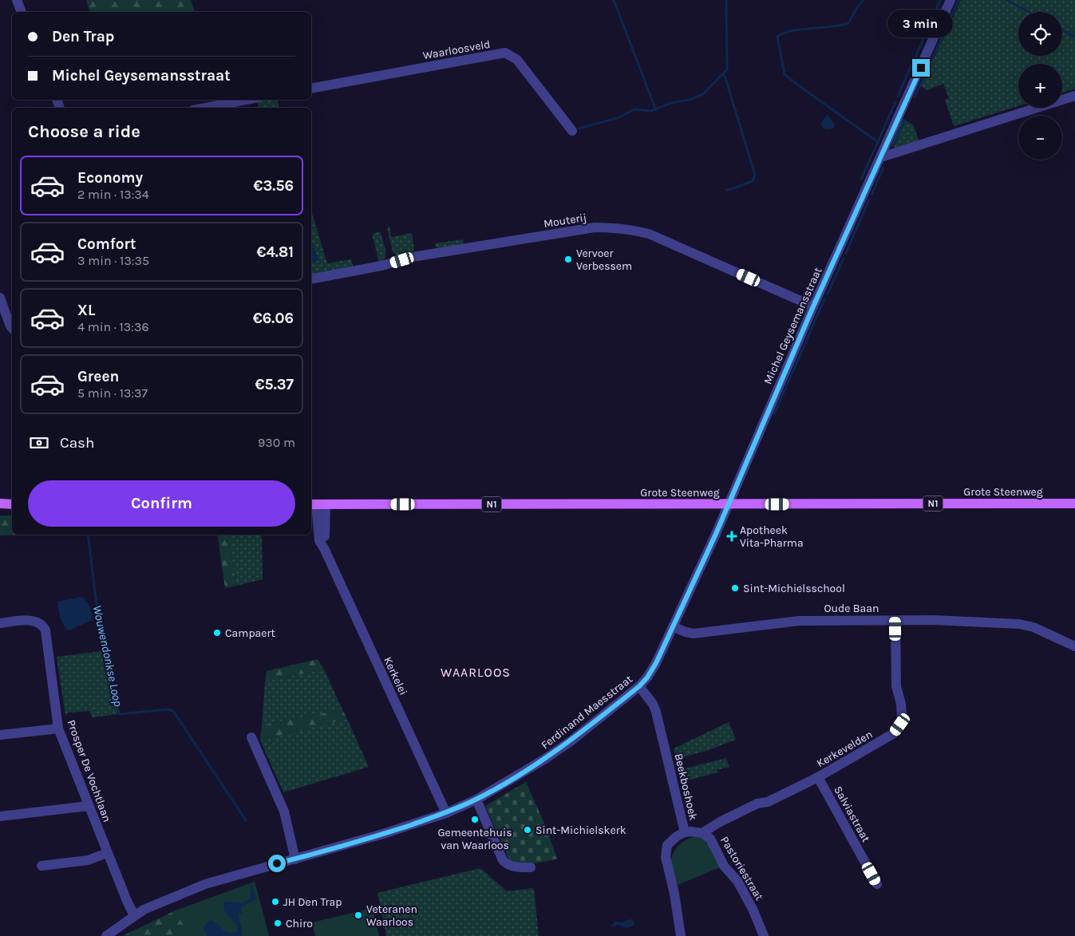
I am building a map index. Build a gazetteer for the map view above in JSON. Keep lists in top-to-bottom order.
{
  "streets": {
    "main road": ["Grote Steenweg", "N1"],
    "street": [
      "Waarloosveld",
      "Mouterij",
      "Michel Geysemansstraat",
      "Oude Baan",
      "Kerkelei",
      "Ferdinand Maesstraat",
      "Kerkevelden",
      "Prosper De Vochtlaan",
      "Beekboshoek",
      "Salviastraat",
      "Pastoriestraat"
    ]
  },
  "crossings": [
    ["Mouterij", "Michel Geysemansstraat"],
    ["Michel Geysemansstraat", "Grote Steenweg"],
    ["Michel Geysemansstraat", "Ferdinand Maesstraat"],
    ["Grote Steenweg", "Kerkelei"],
    ["Grote Steenweg", "Ferdinand Maesstraat"],
    ["Oude Baan", "Ferdinand Maesstraat"],
    ["Oude Baan", "Kerkevelden"],
    ["Kerkelei", "Ferdinand Maesstraat"],
    ["Ferdinand Maesstraat", "Prosper De Vochtlaan"],
    ["Ferdinand Maesstraat", "Beekboshoek"],
    ["Kerkevelden", "Salviastraat"],
    ["Kerkevelden", "Pastoriestraat"]
  ],
  "districts": ["WAARLOOS"],
  "water": ["Wouwendonkse Loop"],
  "places": {
    "other": [
      "Vervoer Verbessem",
      "Sint-Michielsschool",
      "Campaert",
      "Gemeentehuis van Waarloos",
      "Sint-Michielskerk",
      "JH Den Trap",
      "Veteranen Waarloos",
      "Chiro"
    ],
    "health": ["Apotheek Vita-Pharma"]
  },
  "page": {
    "bubble": "3 min",
    "map_buttons": ["+", "−"],
    "banner": ["Den Trap", "Michel Geysemansstraat"],
    "heading": "Choose a ride",
    "list": [
      {
        "name": "Economy",
        "note": "2 min · 13:34",
        "value": "€3.56"
      },
      {
        "name": "Comfort",
        "note": "3 min · 13:35",
        "value": "€4.81"
      },
      {
        "name": "XL",
        "note": "4 min · 13:36",
        "value": "€6.06"
      },
      {
        "name": "Green",
        "note": "5 min · 13:37",
        "value": "€5.37"
      }
    ],
    "pay": ["Cash", "930 m"],
    "buttons": "Confirm"
  }
}
